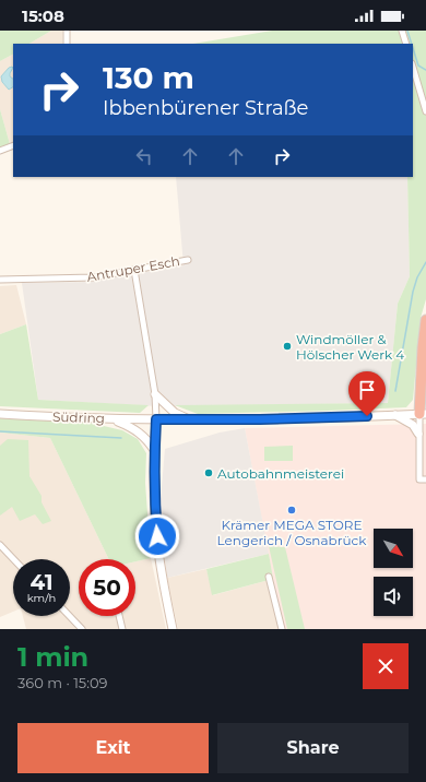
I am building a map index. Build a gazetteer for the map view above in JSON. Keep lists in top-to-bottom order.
{
  "streets": {
    "main road": ["Südring"],
    "street": ["Antruper Esch"]
  },
  "places": ["Windmöller & Hölscher Werk 4", "Autobahnmeisterei", "Krämer MEGA STORE Lengerich / Osnabrück"],
  "north": "bottom right",
  "page": {
    "status": "15:08",
    "turn": ["130 m", "Ibbenbürener Straße"],
    "speed": "41 km/h",
    "limit": "50",
    "heading": ["1 min", "360 m · 15:09"],
    "buttons": ["Exit", "Share"]
  }
}
